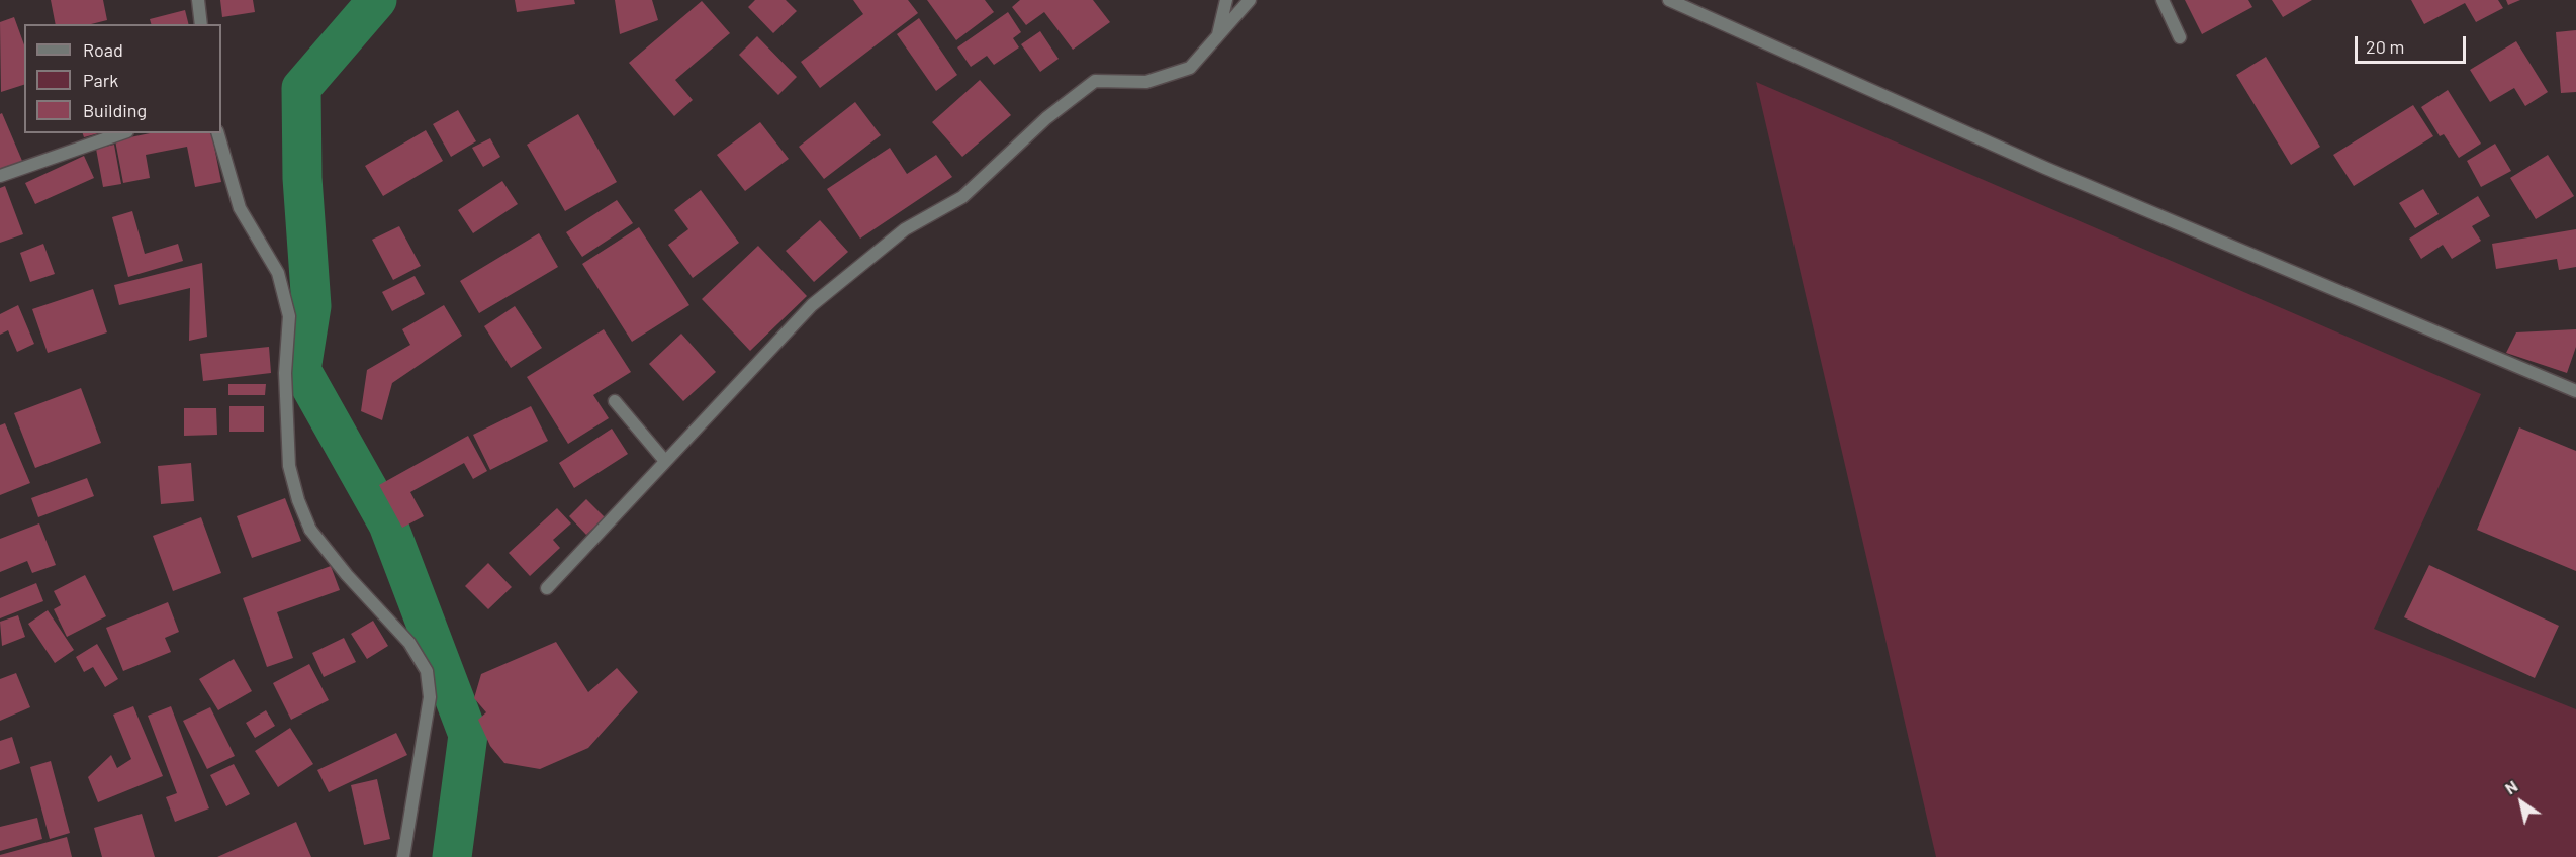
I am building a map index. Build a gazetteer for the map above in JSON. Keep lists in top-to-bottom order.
{
  "legend": ["Road", "Park", "Building"],
  "scale_bar": "20 m",
  "north": "top left"
}
